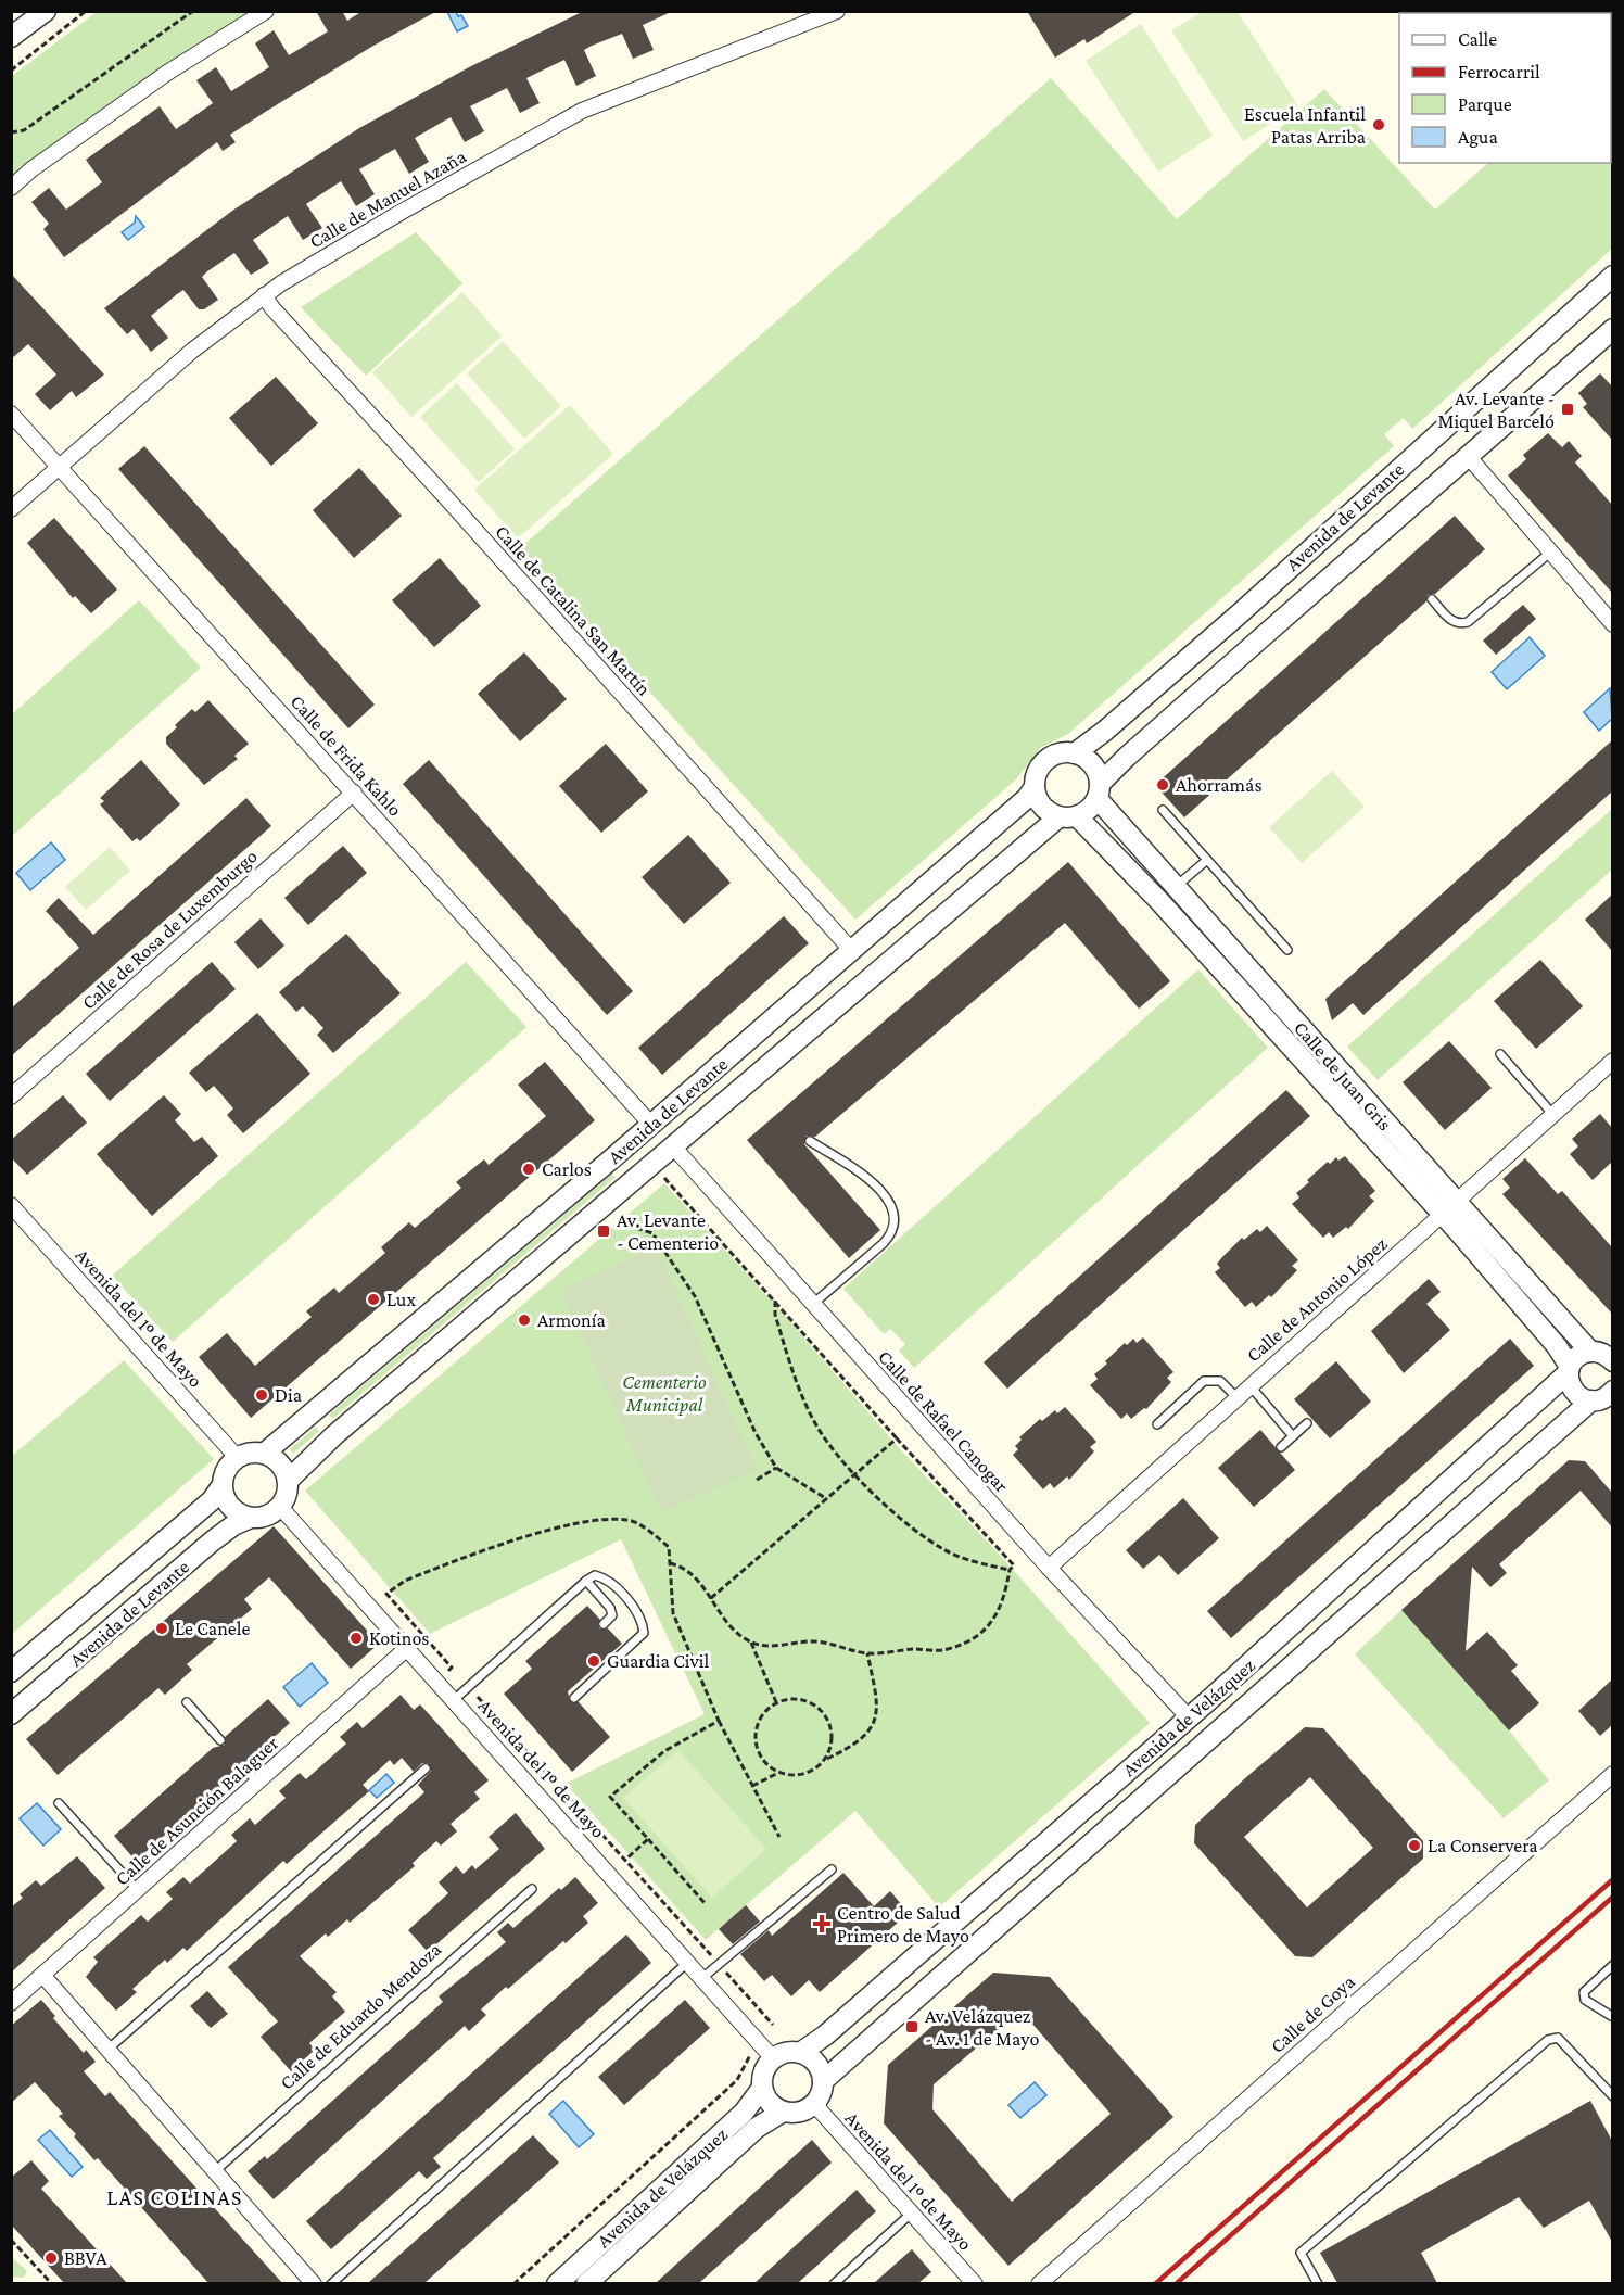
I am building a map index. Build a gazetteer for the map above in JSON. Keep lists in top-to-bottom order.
{
  "streets": {
    "street": [
      "Calle de Manuel Azaña",
      "Avenida de Levante",
      "Calle de Catalina San Martín",
      "Calle de Frida Kahlo",
      "Calle de Rosa de Luxemburgo",
      "Calle de Juan Gris",
      "Calle de Antonio López",
      "Avenida del 1º de Mayo",
      "Calle de Rafael Canogar",
      "Avenida de Velázquez",
      "Calle de Asunción Balaguer",
      "Calle de Goya"
    ],
    "lane": ["Calle de Eduardo Mendoza"]
  },
  "crossings": [
    ["Calle de Manuel Azaña", "Calle de Catalina San Martín"],
    ["Calle de Manuel Azaña", "Calle de Frida Kahlo"],
    ["Avenida de Levante", "Calle de Catalina San Martín"],
    ["Avenida de Levante", "Calle de Frida Kahlo"],
    ["Avenida de Levante", "Calle de Juan Gris"],
    ["Avenida de Levante", "Avenida del 1º de Mayo"],
    ["Avenida de Levante", "Calle de Rafael Canogar"],
    ["Calle de Frida Kahlo", "Calle de Rosa de Luxemburgo"],
    ["Calle de Juan Gris", "Calle de Antonio López"],
    ["Calle de Juan Gris", "Avenida de Velázquez"],
    ["Calle de Antonio López", "Calle de Rafael Canogar"],
    ["Avenida del 1º de Mayo", "Avenida de Velázquez"],
    ["Avenida del 1º de Mayo", "Calle de Asunción Balaguer"],
    ["Calle de Rafael Canogar", "Avenida de Velázquez"]
  ],
  "districts": ["LAS COLINAS"],
  "parks": ["Cementerio Municipal"],
  "places": {
    "other": [
      "Escuela Infantil Patas Arriba",
      "Ahorramás",
      "Carlos",
      "Lux",
      "Armonía",
      "Dia",
      "Le Canele",
      "Kotinos",
      "Guardia Civil",
      "La Conservera",
      "BBVA"
    ],
    "transit": ["Av. Levante - Miquel Barceló", "Av. Levante - Cementerio", "Av. Velázquez - Av. 1 de Mayo"],
    "health": ["Centro de Salud Primero de Mayo"]
  },
  "legend": [
    "Calle",
    "Ferrocarril",
    "Parque",
    "Agua"
  ]
}
